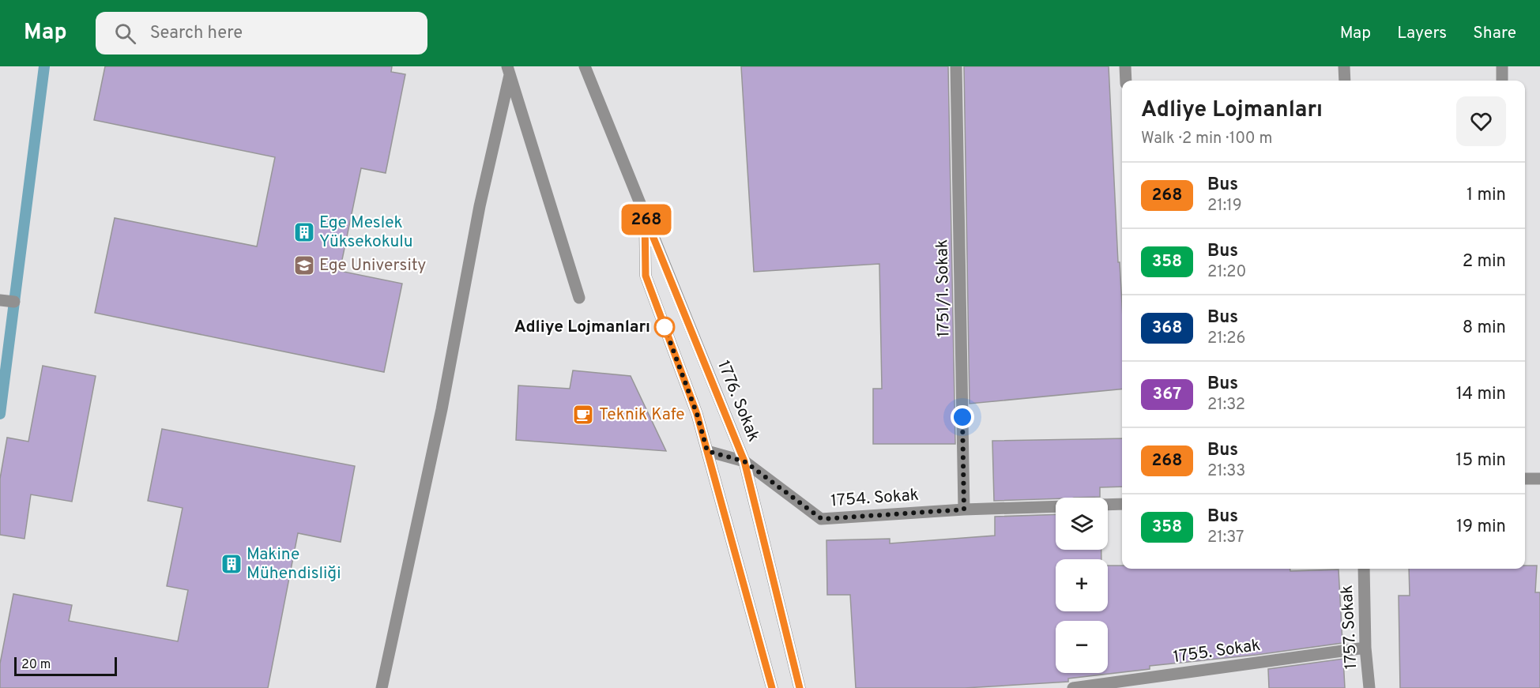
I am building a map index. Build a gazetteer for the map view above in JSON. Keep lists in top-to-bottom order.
{
  "streets": {
    "street": [
      "1751/1. Sokak",
      "1776. Sokak",
      "1754. Sokak",
      "1757. Sokak",
      "1755. Sokak"
    ]
  },
  "crossings": [
    ["1751/1. Sokak", "1754. Sokak"],
    ["1776. Sokak", "1754. Sokak"],
    ["1757. Sokak", "1755. Sokak"]
  ],
  "places": {
    "building": ["Ege Meslek Yüksekokulu", "Makine Mühendisliği"],
    "school or university": ["Ege University"],
    "other": ["Adliye Lojmanları"],
    "cafe": ["Teknik Kafe"]
  },
  "lines": ["bus line 268"],
  "scale_bar": "20 m",
  "page": {
    "header": "Map",
    "search": "Search here",
    "nav": ["Map", "Layers", "Share"],
    "on_map": "268",
    "heading": ["Adliye Lojmanları", "Walk · 2 min · 100 m"],
    "list": [
      {
        "mark": "268",
        "name": "Bus",
        "note": "21:19",
        "value": "1 min"
      },
      {
        "mark": "358",
        "name": "Bus",
        "note": "21:20",
        "value": "2 min"
      },
      {
        "mark": "368",
        "name": "Bus",
        "note": "21:26",
        "value": "8 min"
      },
      {
        "mark": "367",
        "name": "Bus",
        "note": "21:32",
        "value": "14 min"
      },
      {
        "mark": "268",
        "name": "Bus",
        "note": "21:33",
        "value": "15 min"
      },
      {
        "mark": "358",
        "name": "Bus",
        "note": "21:37",
        "value": "19 min"
      }
    ],
    "map_buttons": ["+", "−"],
    "scale": "20 m"
  }
}
